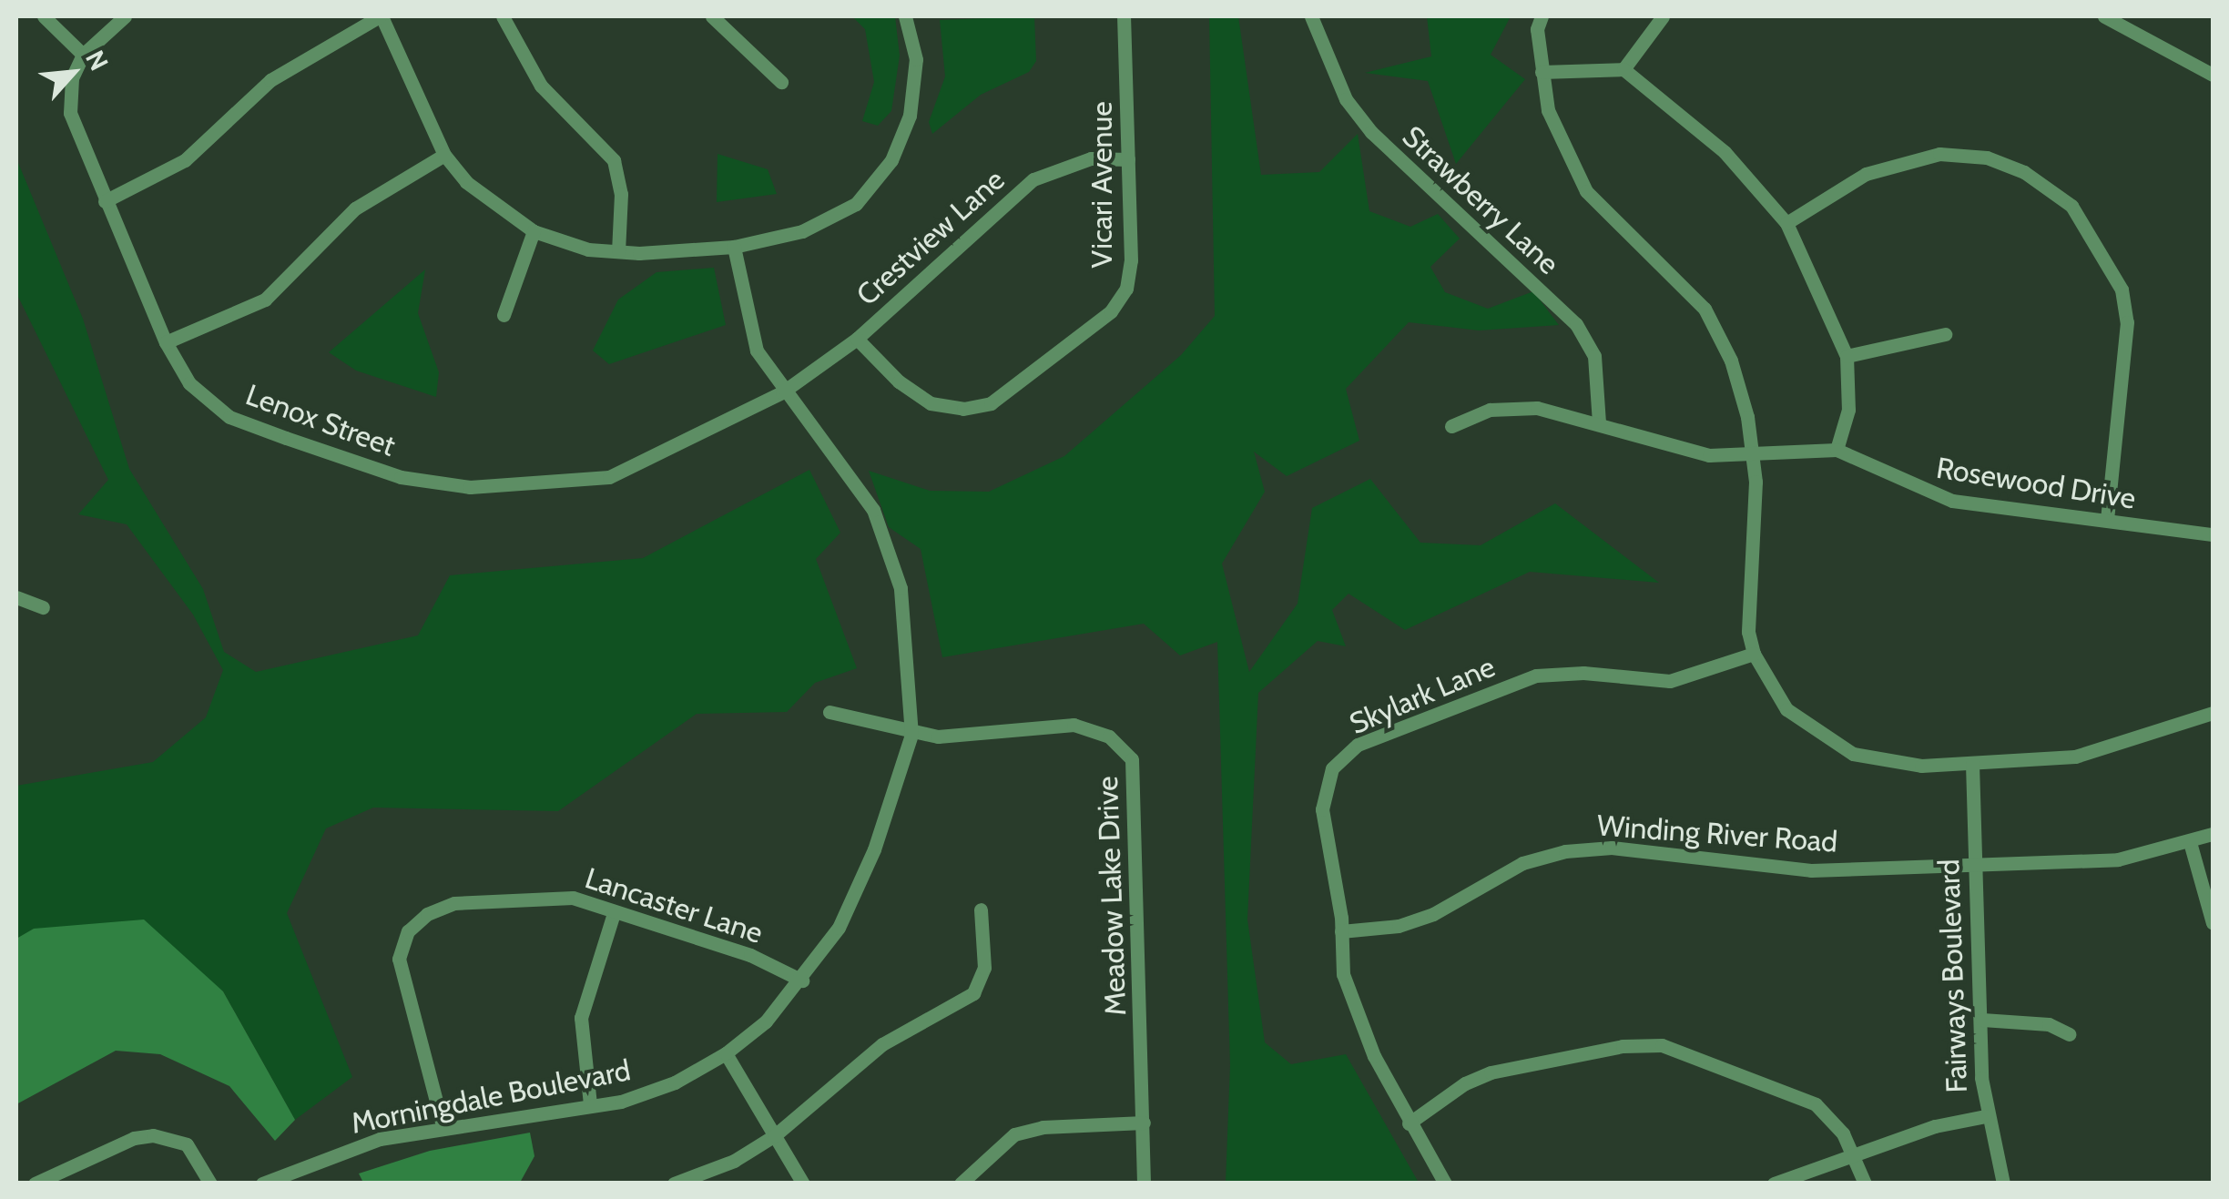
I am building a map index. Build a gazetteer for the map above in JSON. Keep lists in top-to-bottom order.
{
  "streets": {
    "street": [
      "Vicari Avenue",
      "Strawberry Lane",
      "Crestview Lane",
      "Lenox Street",
      "Rosewood Drive",
      "Skylark Lane",
      "Winding River Road",
      "Meadow Lake Drive",
      "Lancaster Lane",
      "Fairways Boulevard",
      "Morningdale Boulevard"
    ]
  },
  "crossings": [
    ["Vicari Avenue", "Crestview Lane"],
    ["Strawberry Lane", "Rosewood Drive"],
    ["Crestview Lane", "Lenox Street"],
    ["Crestview Lane", "Morningdale Boulevard"],
    ["Lenox Street", "Morningdale Boulevard"],
    ["Skylark Lane", "Winding River Road"],
    ["Winding River Road", "Fairways Boulevard"],
    ["Meadow Lake Drive", "Morningdale Boulevard"],
    ["Lancaster Lane", "Morningdale Boulevard"]
  ],
  "north": "top right"
}
